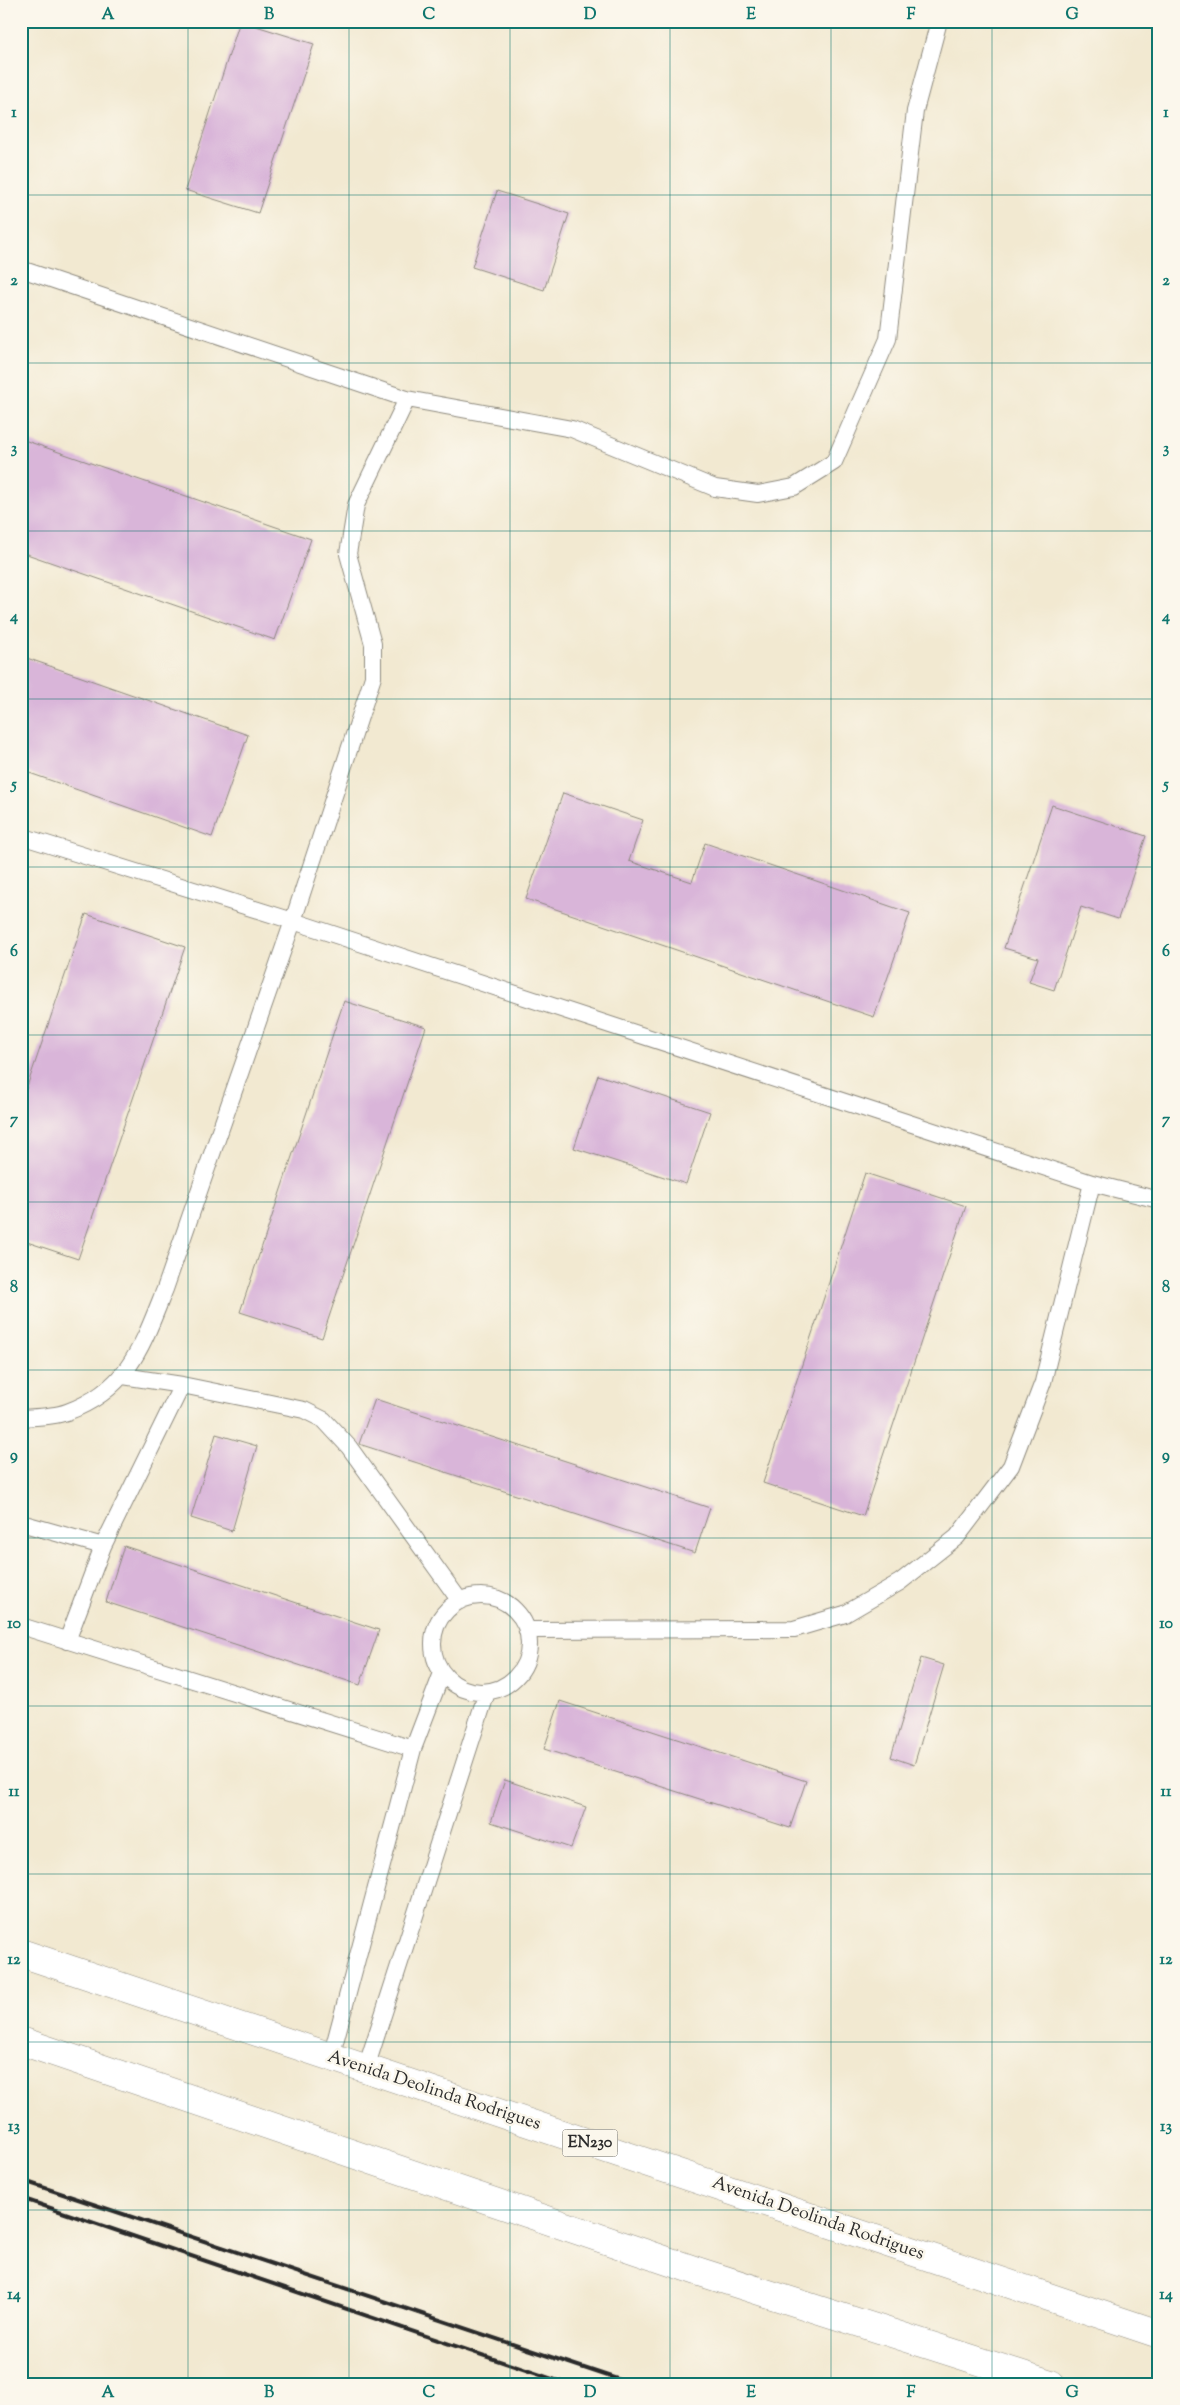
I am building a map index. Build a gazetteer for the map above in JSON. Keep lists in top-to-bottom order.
{
  "streets": {
    "highway": ["Avenida Deolinda Rodrigues", "EN230"]
  },
  "grid": {
    "columns": [
      "A",
      "B",
      "C",
      "D",
      "E",
      "F",
      "G"
    ],
    "rows": [
      "1",
      "2",
      "3",
      "4",
      "5",
      "6",
      "7",
      "8",
      "9",
      "10",
      "11",
      "12",
      "13",
      "14"
    ]
  }
}
